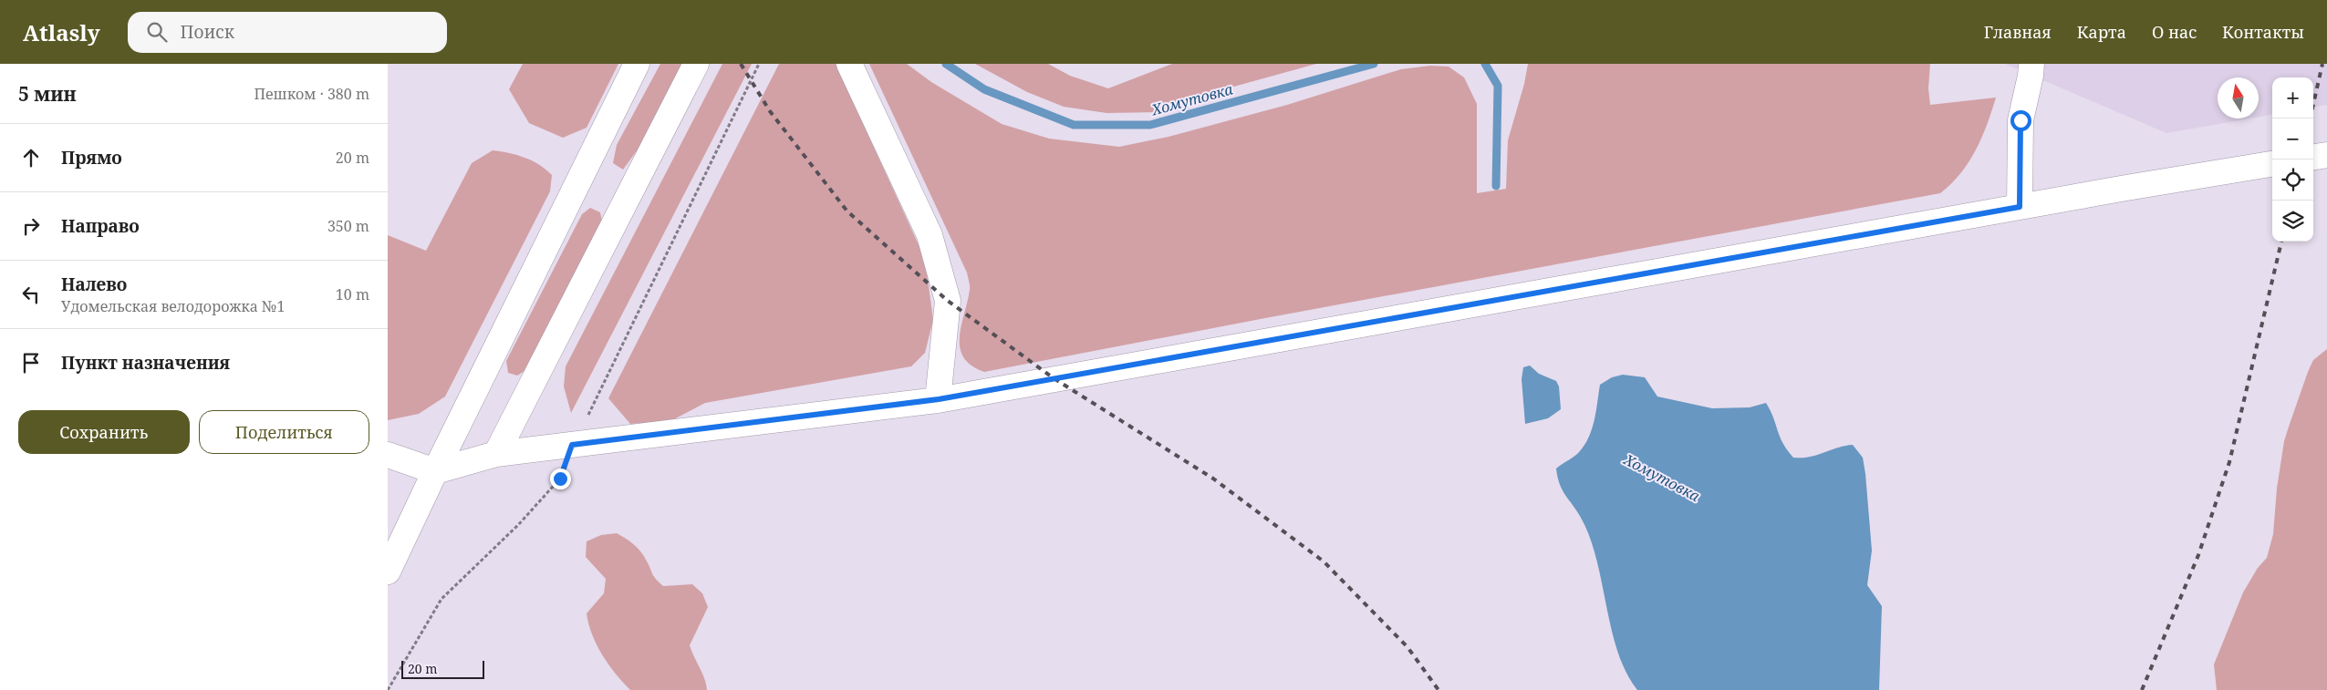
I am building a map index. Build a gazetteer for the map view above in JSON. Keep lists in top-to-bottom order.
{
  "water": ["Хомутовка"],
  "scale_bar": "20 m",
  "north": "top",
  "page": {
    "header": "Atlasly",
    "search": "Поиск",
    "nav": [
      "Главная",
      "Карта",
      "О нас",
      "Контакты"
    ],
    "heading": ["5 мин", "Пешком · 380 m"],
    "map_buttons": ["+", "−"],
    "list": [
      ["Прямо", "20 m"],
      ["Направо", "350 m"],
      ["Налево", "Удомельская велодорожка №1", "10 m"],
      "Пункт назначения"
    ],
    "buttons": ["Сохранить", "Поделиться"],
    "scale": "20 m"
  }
}
